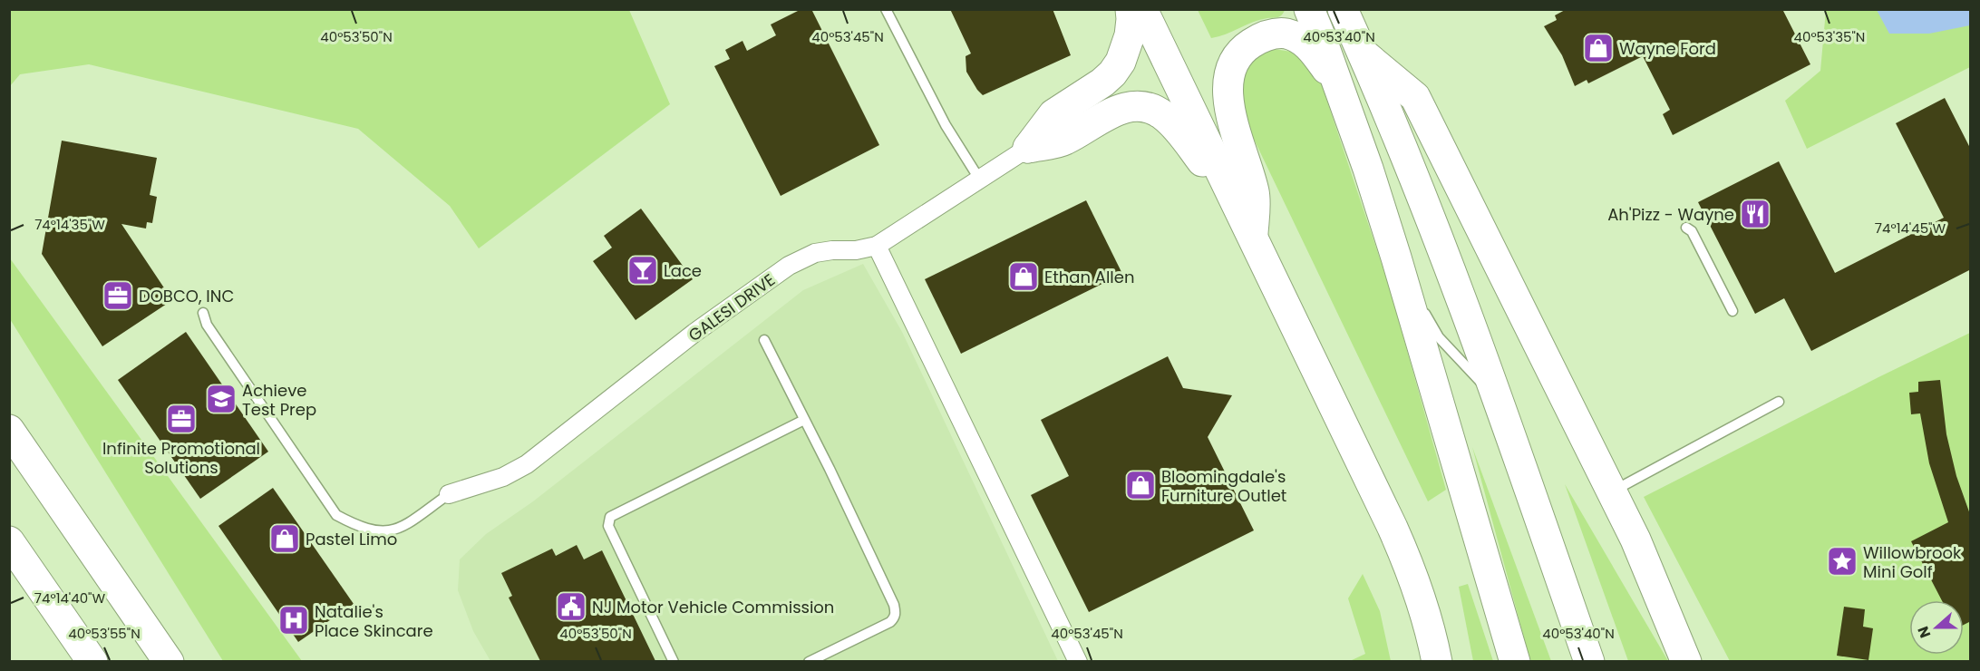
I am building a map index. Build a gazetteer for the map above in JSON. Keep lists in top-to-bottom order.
{
  "streets": {
    "street": ["GALESI DRIVE"]
  },
  "places": {
    "shop": [
      "Wayne Ford",
      "Ethan Allen",
      "Bloomingdale's Furniture Outlet",
      "Pastel Limo"
    ],
    "restaurant": ["Ah'Pizz - Wayne"],
    "bar": ["Lace"],
    "office": ["DOBCO, INC", "Infinite Promotional Solutions"],
    "school or university": ["Achieve Test Prep"],
    "place": ["Willowbrook Mini Golf"],
    "public building": ["NJ Motor Vehicle Commission"],
    "hospital": ["Natalie's Place Skincare"]
  },
  "north": "left",
  "coordinates": [
    "40°53'50\"N",
    "40°53'45\"N",
    "40°53'35\"N",
    "40°53'40\"N",
    "74°14'35\"W",
    "74°14'45\"W",
    "74°14'40\"W",
    "40°53'55\"N"
  ]
}
